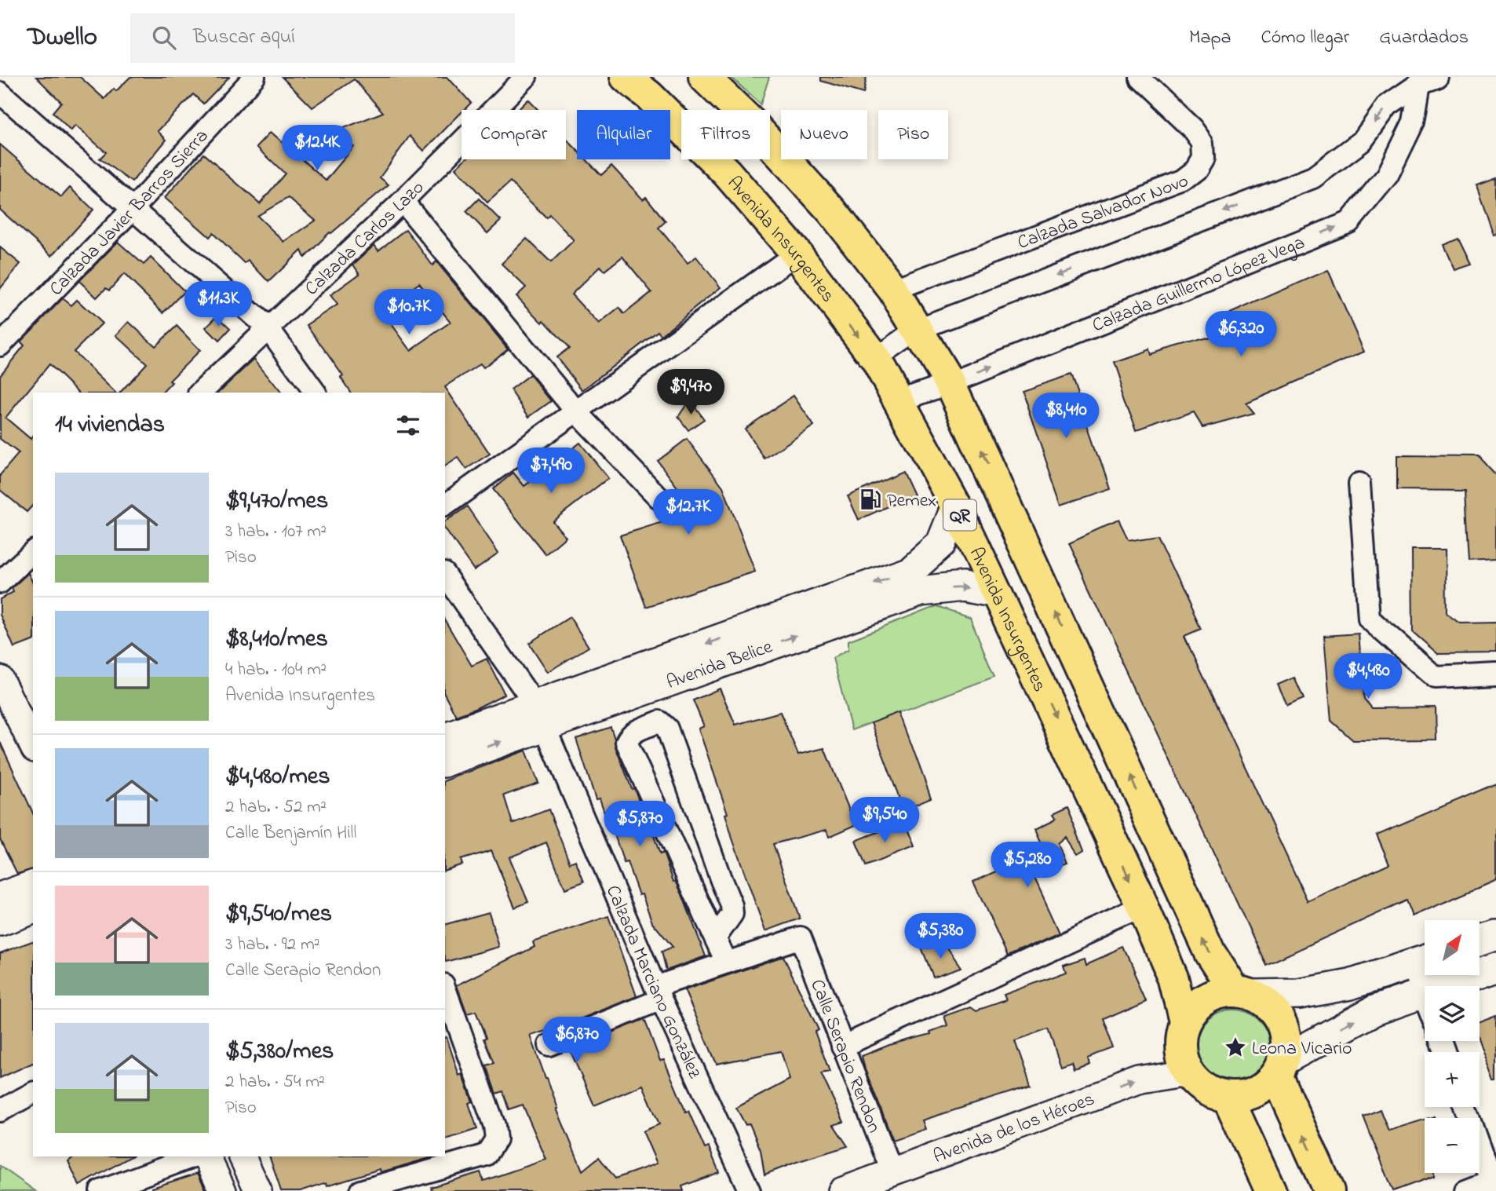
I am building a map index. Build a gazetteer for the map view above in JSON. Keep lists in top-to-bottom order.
{
  "streets": {
    "main road": ["Avenida Insurgentes", "QR", "Avenida Belice"],
    "street": [
      "Calzada Salvador Novo",
      "Calzada Javier Barros Sierra",
      "Calzada Carlos Lazo",
      "Calzada Guillermo López Vega",
      "Calzada Marciano González",
      "Calle Serapio Rendon",
      "Avenida de los Héroes"
    ]
  },
  "crossings": [
    ["Calzada Salvador Novo", "QR"],
    ["Avenida Insurgentes", "Calzada Guillermo López Vega"],
    ["Avenida Insurgentes", "QR"],
    ["Avenida Insurgentes", "Avenida Belice"],
    ["Avenida Insurgentes", "Avenida de los Héroes"],
    ["Calzada Guillermo López Vega", "QR"],
    ["QR", "Avenida de los Héroes"],
    ["Avenida Belice", "Calzada Marciano González"],
    ["Calle Serapio Rendon", "Avenida de los Héroes"]
  ],
  "places": {
    "fuel station": ["Pemex"],
    "place": ["Leona Vicario"]
  },
  "north": "top right",
  "page": {
    "header": "Dwello",
    "search": "Buscar aquí",
    "nav": ["Mapa", "Cómo llegar", "Guardados"],
    "chip": [
      "Comprar",
      "Alquilar",
      "Filtros",
      "Nuevo",
      "Piso"
    ],
    "price": [
      "$12.4K",
      "$11.3K",
      "$10.7K",
      "$6,320",
      "$9,470",
      "$8,410",
      "$7,490",
      "$12.7K",
      "$4,480",
      "$9,540",
      "$5,870",
      "$5,280",
      "$5,380",
      "$6,870"
    ],
    "heading": "14 viviendas",
    "list": [
      {
        "name": "$9,470/mes",
        "note": "3 hab. · 107 m² · Piso"
      },
      {
        "name": "$8,410/mes",
        "note": "4 hab. · 104 m² · Avenida Insurgentes"
      },
      {
        "name": "$4,480/mes",
        "note": "2 hab. · 52 m² · Calle Benjamín Hill"
      },
      {
        "name": "$9,540/mes",
        "note": "3 hab. · 92 m² · Calle Serapio Rendon"
      },
      {
        "name": "$5,380/mes",
        "note": "2 hab. · 54 m² · Piso"
      }
    ],
    "map_buttons": ["+", "−"]
  }
}
